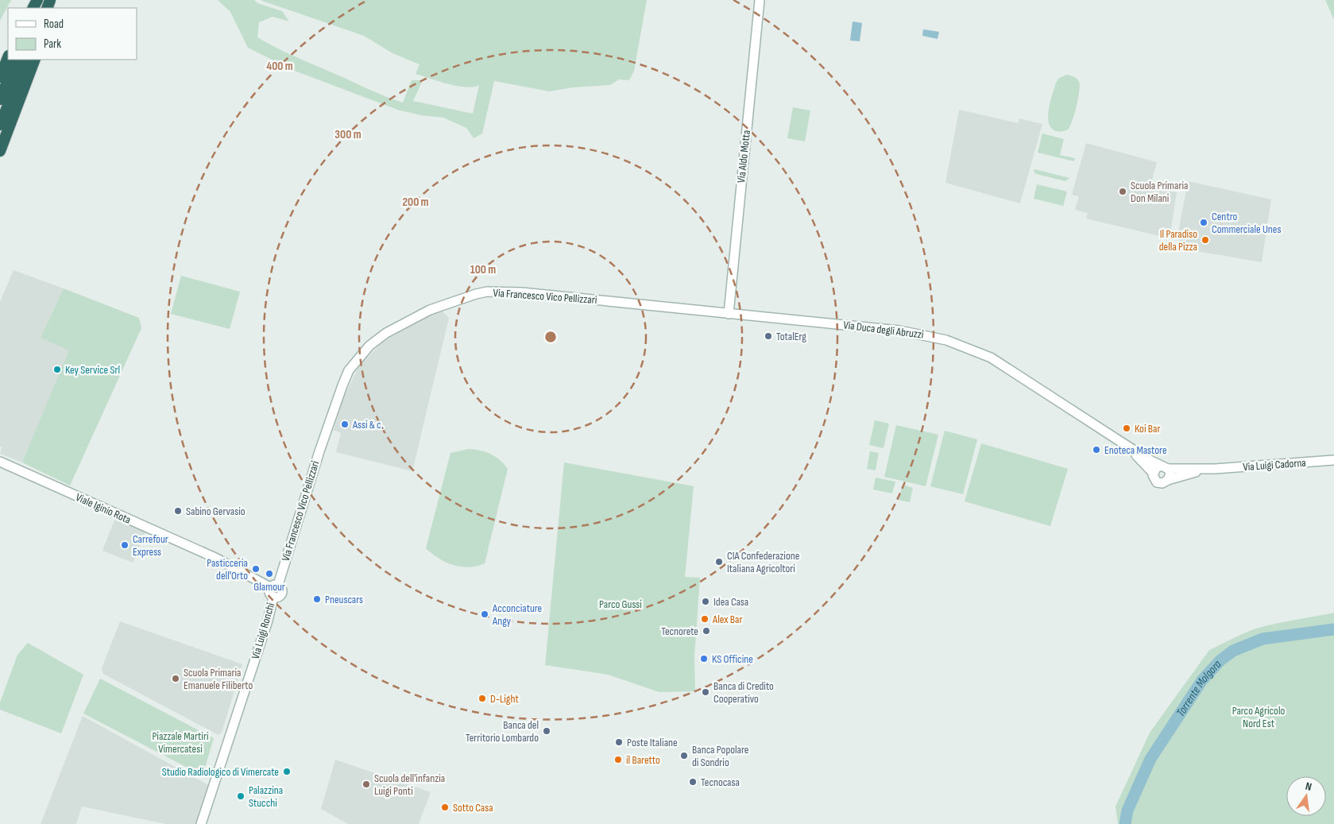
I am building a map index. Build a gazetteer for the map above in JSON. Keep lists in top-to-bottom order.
{
  "streets": {
    "street": [
      "Via Aldo Motta",
      "Via Francesco Vico Pellizzari",
      "Via Duca degli Abruzzi",
      "Via Luigi Cadorna",
      "Viale Iginio Rota",
      "Via Luigi Ronchi"
    ]
  },
  "crossings": [
    ["Via Aldo Motta", "Via Francesco Vico Pellizzari"],
    ["Via Aldo Motta", "Via Duca degli Abruzzi"],
    ["Via Francesco Vico Pellizzari", "Via Duca degli Abruzzi"],
    ["Via Francesco Vico Pellizzari", "Viale Iginio Rota"],
    ["Via Francesco Vico Pellizzari", "Via Luigi Ronchi"],
    ["Via Duca degli Abruzzi", "Via Luigi Cadorna"]
  ],
  "water": ["Torrente Molgora"],
  "parks": ["Parco Gussi", "Parco Agricolo Nord Est", "Piazzale Martiri Vimercatesi"],
  "places": [
    "Scuola Primaria Don Milani",
    "Centro Commerciale Unes",
    "Il Paradiso della Pizza",
    "TotalErg",
    "Key Service Srl",
    "Assi & c.",
    "Koi Bar",
    "Enoteca Mastore",
    "Sabino Gervasio",
    "Carrefour Express",
    "CIA Confederazione Italiana Agricoltori",
    "Pasticceria dell'Orto",
    "Glamour",
    "Pneuscars",
    "Idea Casa",
    "Acconciature Angy",
    "Alex Bar",
    "Tecnorete",
    "KS Officine",
    "Scuola Primaria Emanuele Filiberto",
    "Banca di Credito Cooperativo",
    "D-Light",
    "Banca del Territorio Lombardo",
    "Poste Italiane",
    "Banca Popolare di Sondrio",
    "il Baretto",
    "Studio Radiologico di Vimercate",
    "Tecnocasa",
    "Scuola dell'infanzia Luigi Ponti",
    "Palazzina Stucchi",
    "Sotto Casa"
  ],
  "legend": ["Road", "Park"],
  "north": "top",
  "rings": [
    "400 m",
    "300 m",
    "200 m",
    "100 m"
  ]
}
